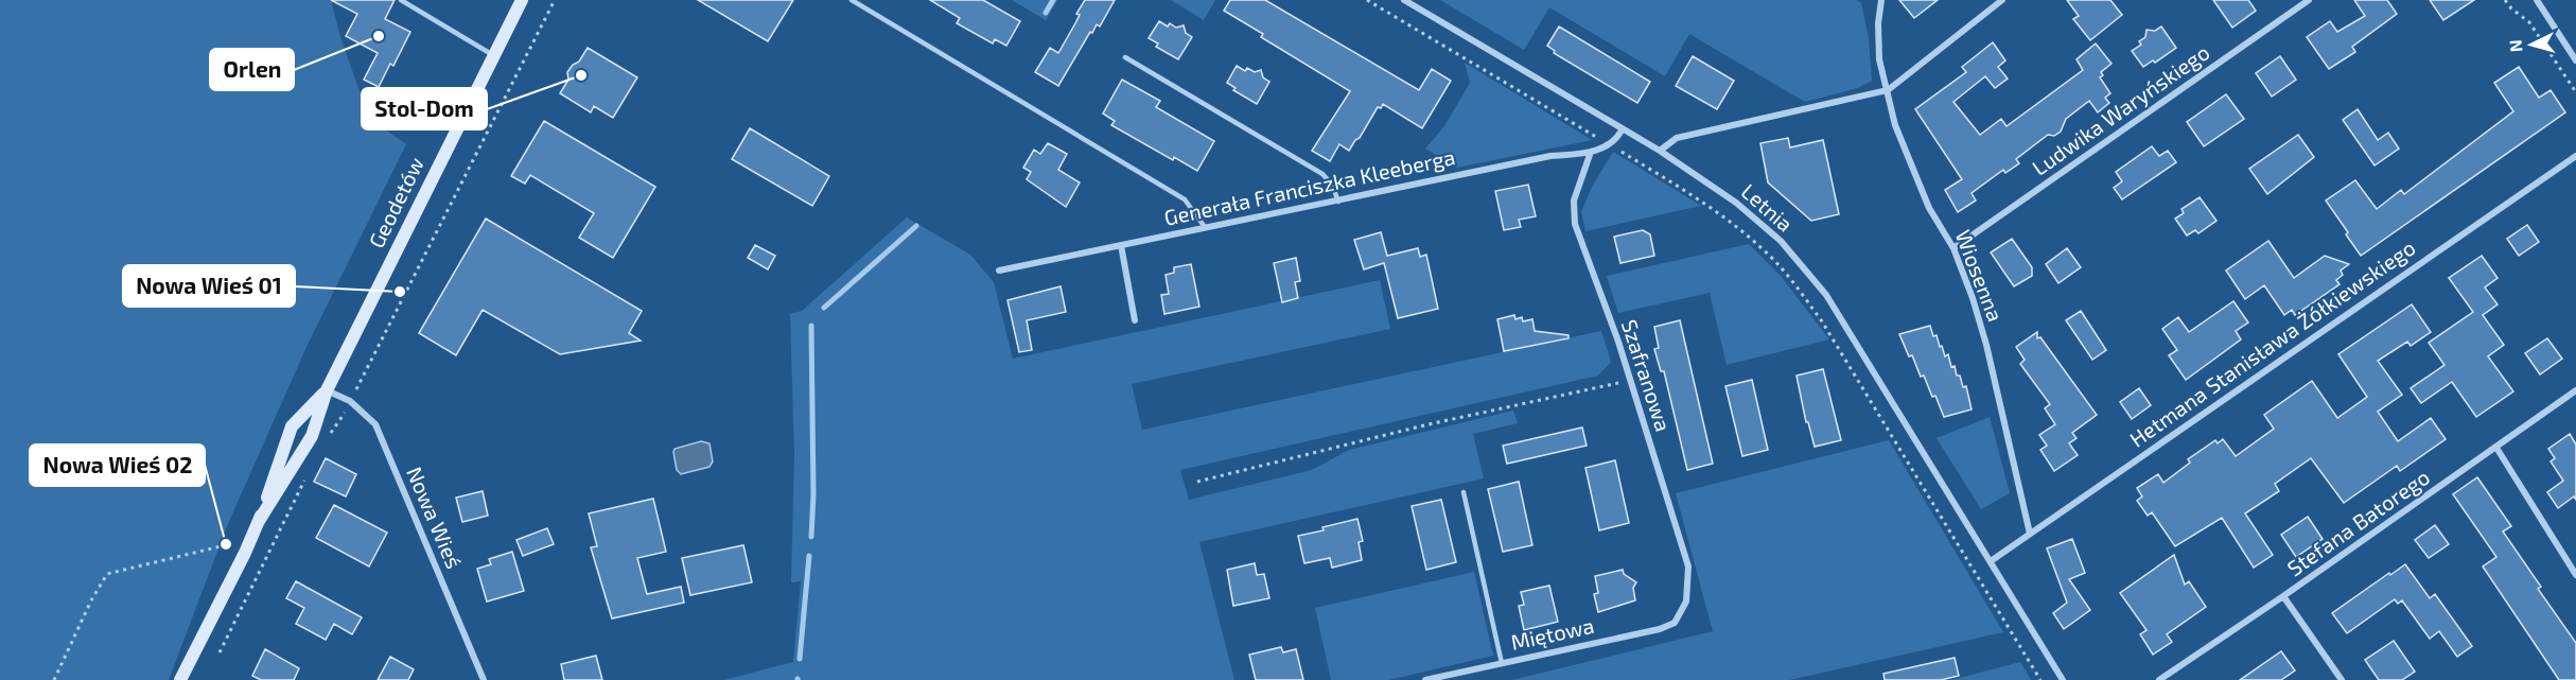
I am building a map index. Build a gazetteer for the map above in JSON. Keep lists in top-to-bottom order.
{
  "streets": {
    "main road": ["Geodetów"],
    "street": [
      "Ludwika Waryńskiego",
      "Generała Franciszka Kleeberga",
      "Letnia",
      "Wiosenna",
      "Hetmana Stanisława Żółkiewskiego",
      "Szafranowa",
      "Nowa Wieś",
      "Stefana Batorego",
      "Miętowa"
    ]
  },
  "crossings": [
    ["Ludwika Waryńskiego", "Wiosenna"],
    ["Generała Franciszka Kleeberga", "Szafranowa"],
    ["Geodetów", "Nowa Wieś"],
    ["Letnia", "Hetmana Stanisława Żółkiewskiego"],
    ["Wiosenna", "Hetmana Stanisława Żółkiewskiego"],
    ["Szafranowa", "Miętowa"]
  ],
  "places": [
    "Orlen",
    "Stol-Dom",
    "Nowa Wieś 01",
    "Nowa Wieś 02"
  ],
  "north": "left"
}
